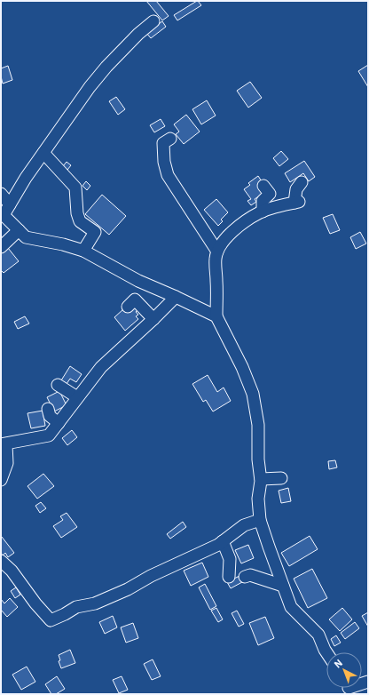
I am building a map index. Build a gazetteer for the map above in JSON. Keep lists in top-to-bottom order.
{
  "north": "top left"
}
